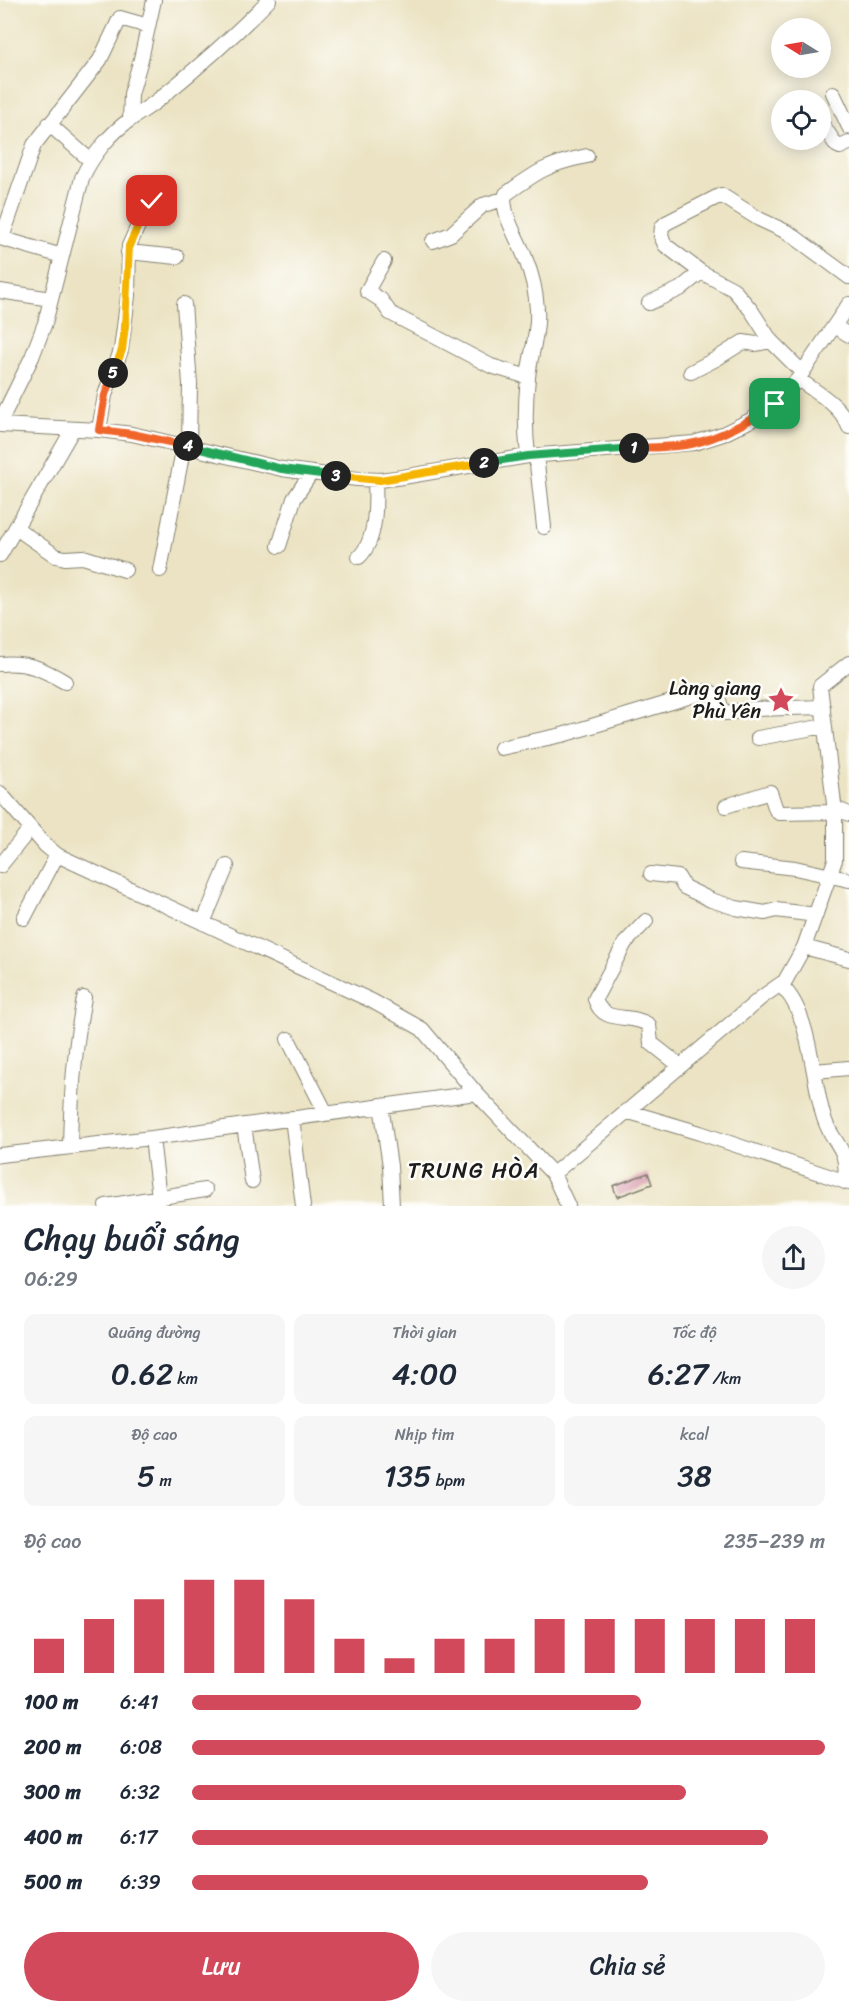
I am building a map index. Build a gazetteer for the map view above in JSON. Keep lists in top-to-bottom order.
{
  "districts": ["TRUNG HÒA"],
  "places": {
    "place": ["Làng giang Phù Yên"]
  },
  "north": "left",
  "page": {
    "pins": [
      "5",
      "4",
      "1",
      "2",
      "3"
    ],
    "heading": ["Chạy buổi sáng", "06:29"],
    "stats": [
      ["Quãng đường", "0.62 km"],
      ["Thời gian", "4:00"],
      ["Tốc độ", "6:27 /km"],
      ["Độ cao", "5 m"],
      ["Nhịp tim", "135 bpm"],
      ["kcal", "38"]
    ],
    "chart": ["Độ cao", "235–239 m"],
    "list": [
      {
        "name": "100 m",
        "note": "6:41"
      },
      {
        "name": "200 m",
        "note": "6:08"
      },
      {
        "name": "300 m",
        "note": "6:32"
      },
      {
        "name": "400 m",
        "note": "6:17"
      },
      {
        "name": "500 m",
        "note": "6:39"
      }
    ],
    "buttons": ["Lưu", "Chia sẻ"]
  }
}
